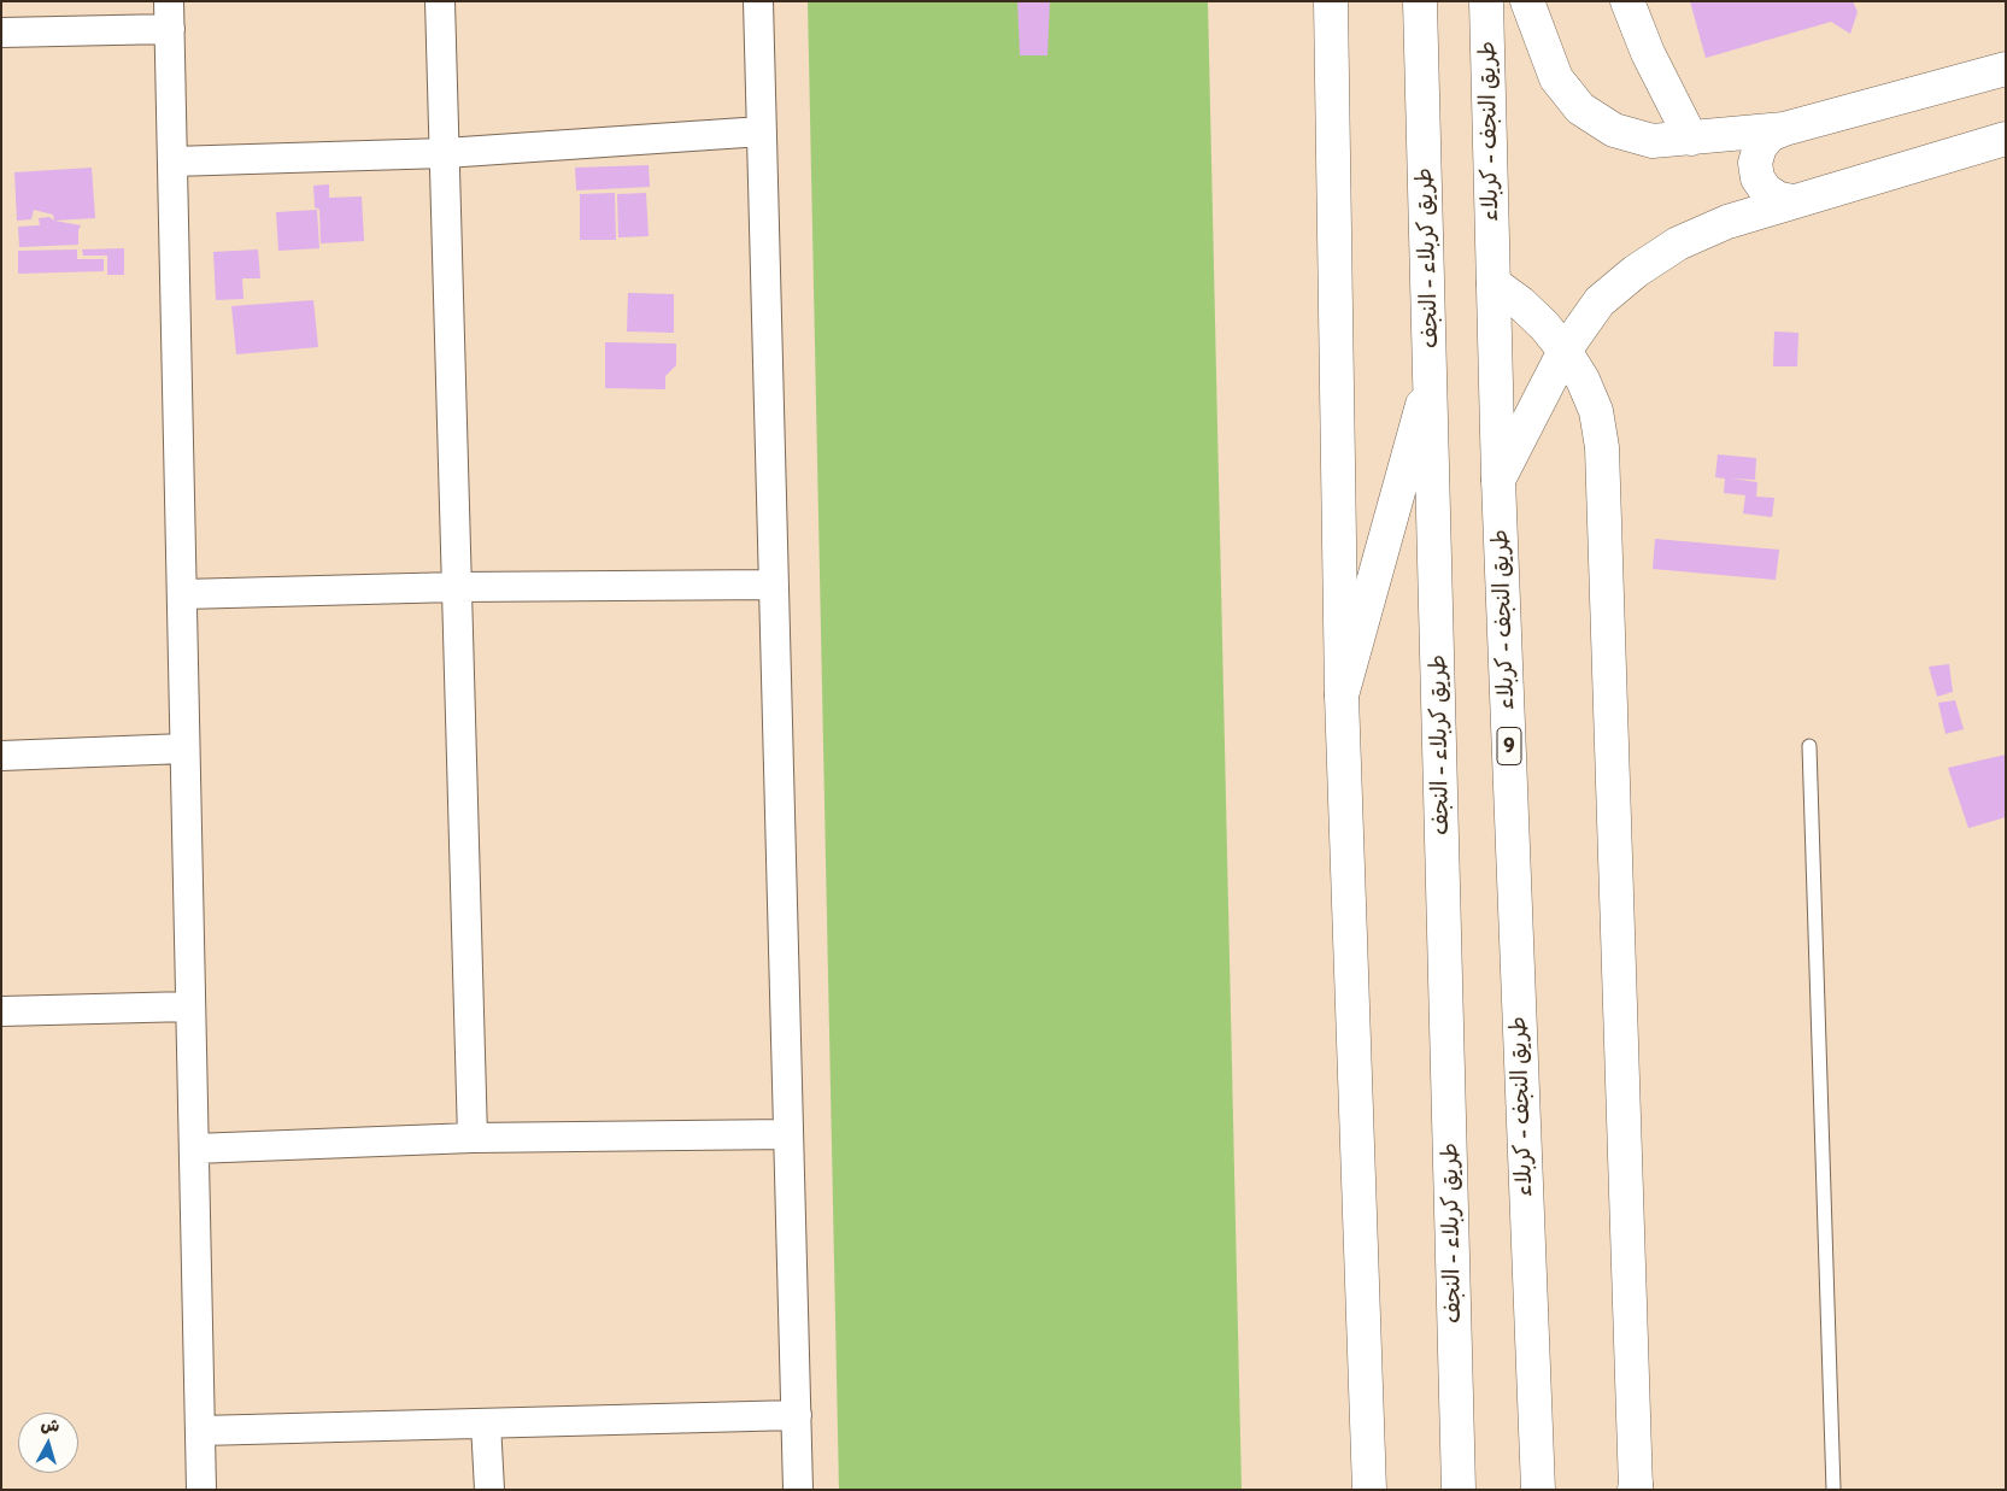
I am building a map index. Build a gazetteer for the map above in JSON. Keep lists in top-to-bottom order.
{
  "streets": {
    "main road": ["طريق النجف - کربلاء", "طريق کربلاء - النجف", "9"]
  },
  "north": "top"
}
